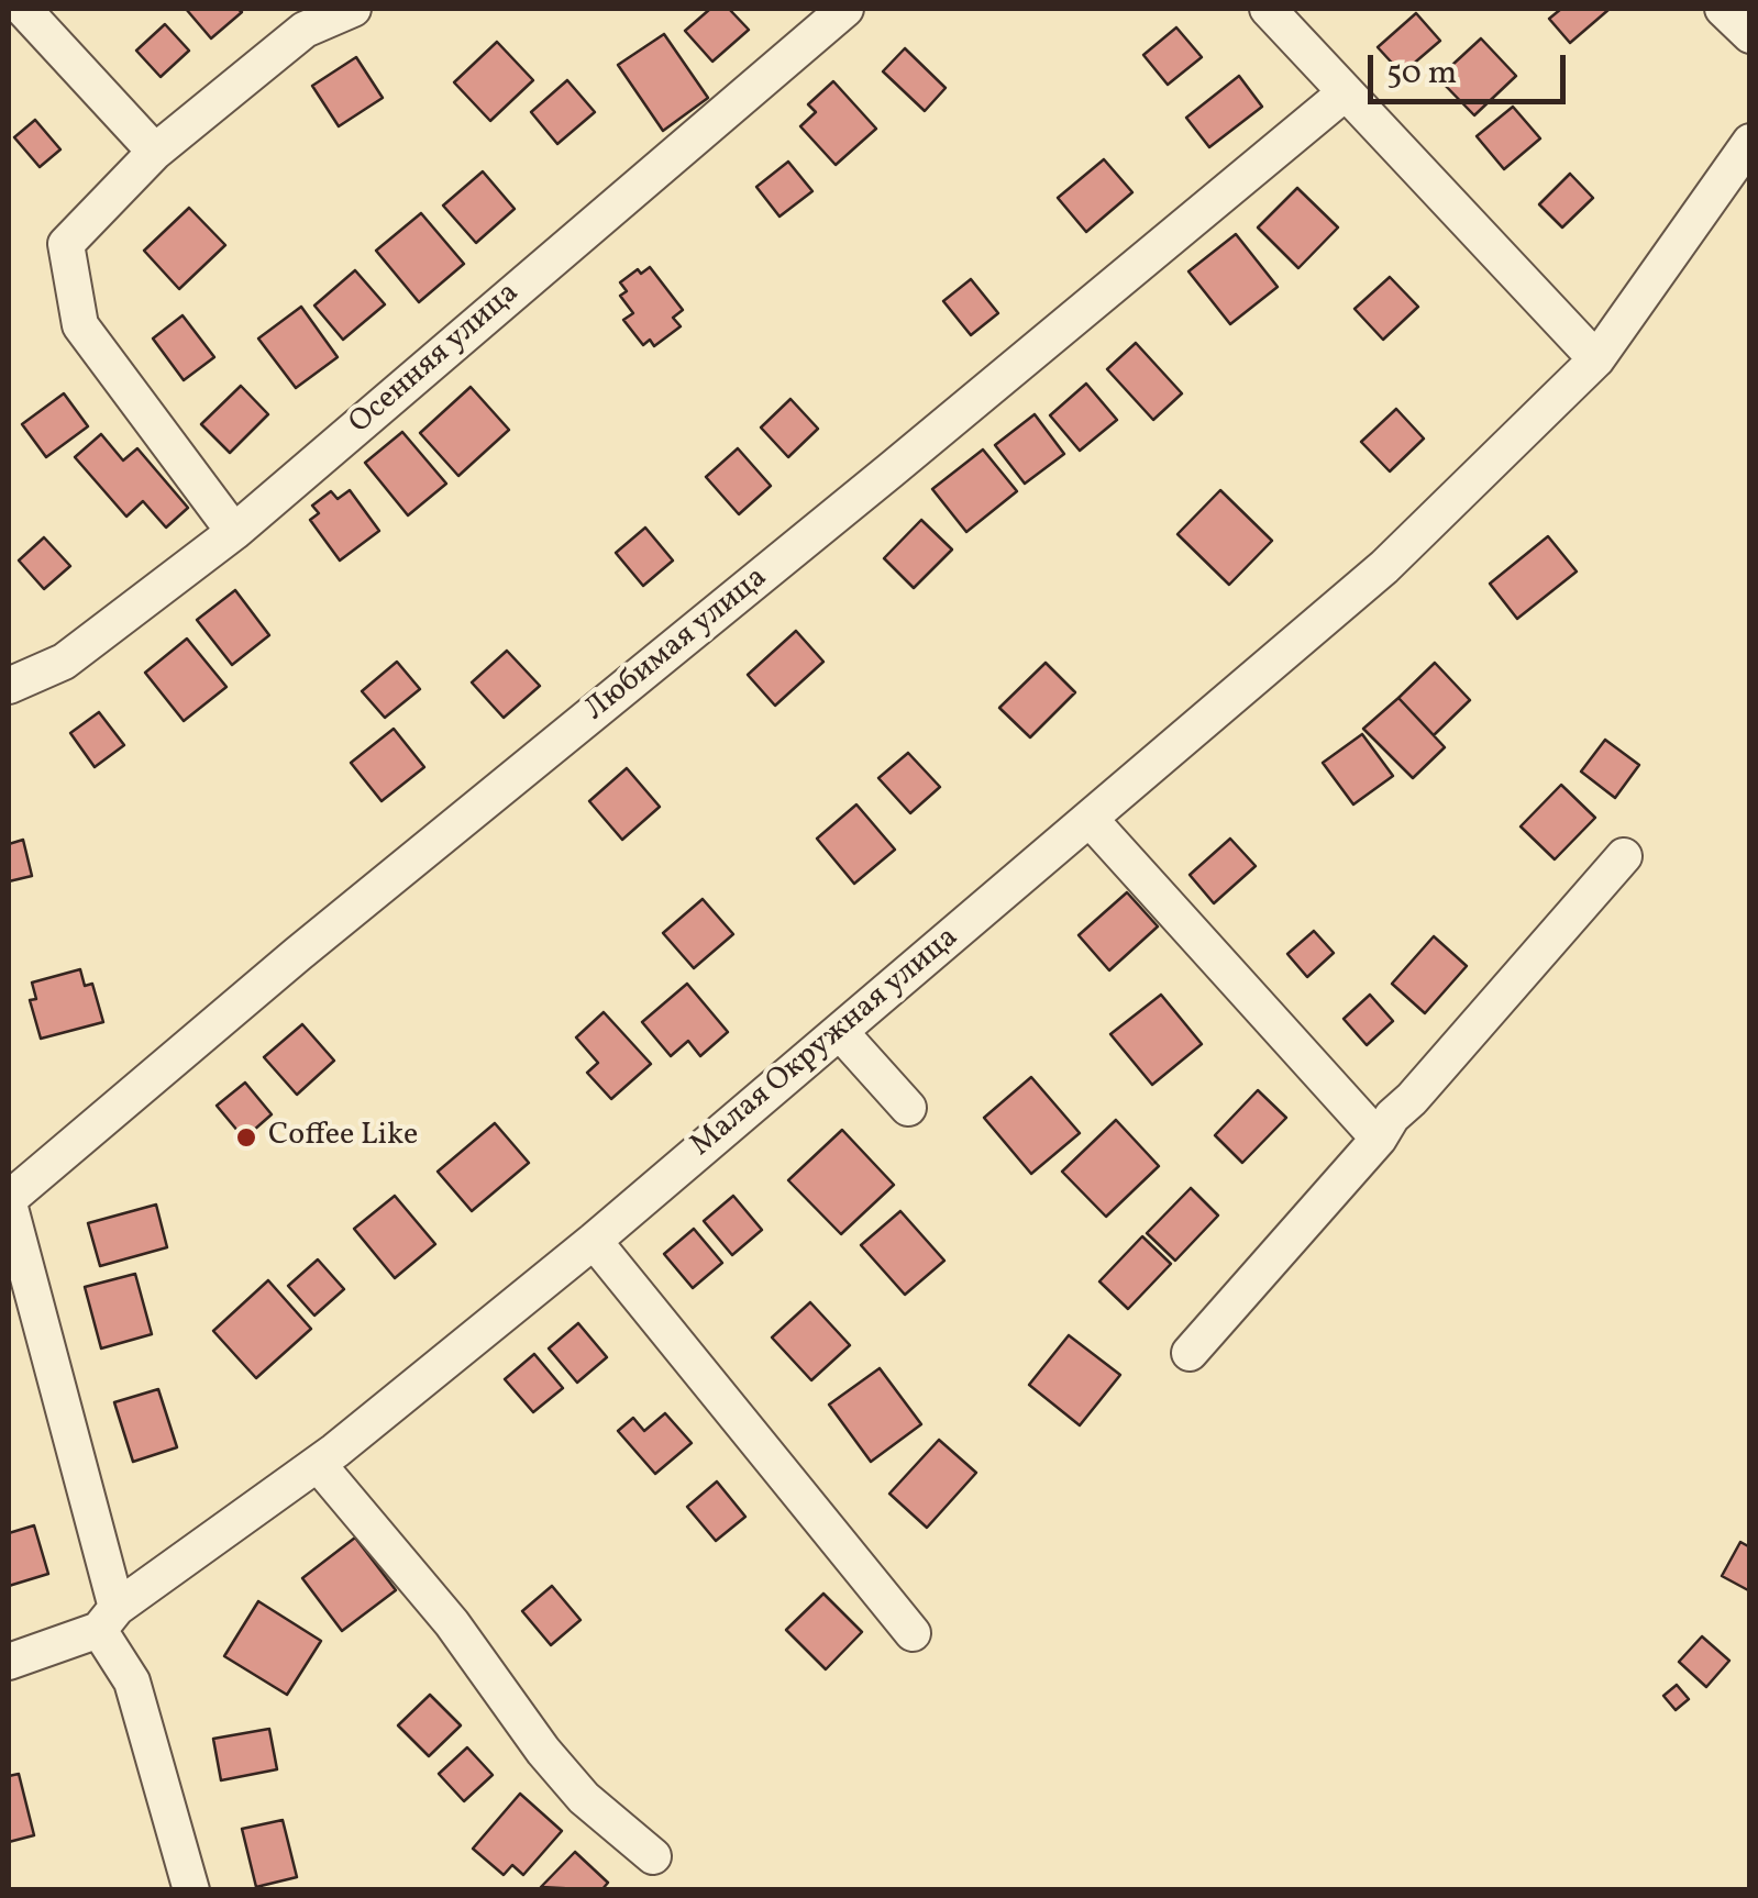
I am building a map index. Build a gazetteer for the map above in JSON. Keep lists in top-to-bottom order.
{
  "streets": {
    "street": ["Осенняя улица", "Любимая улица", "Малая Окружная улица"]
  },
  "places": ["Coffee Like"],
  "scale_bar": "50 m"
}
